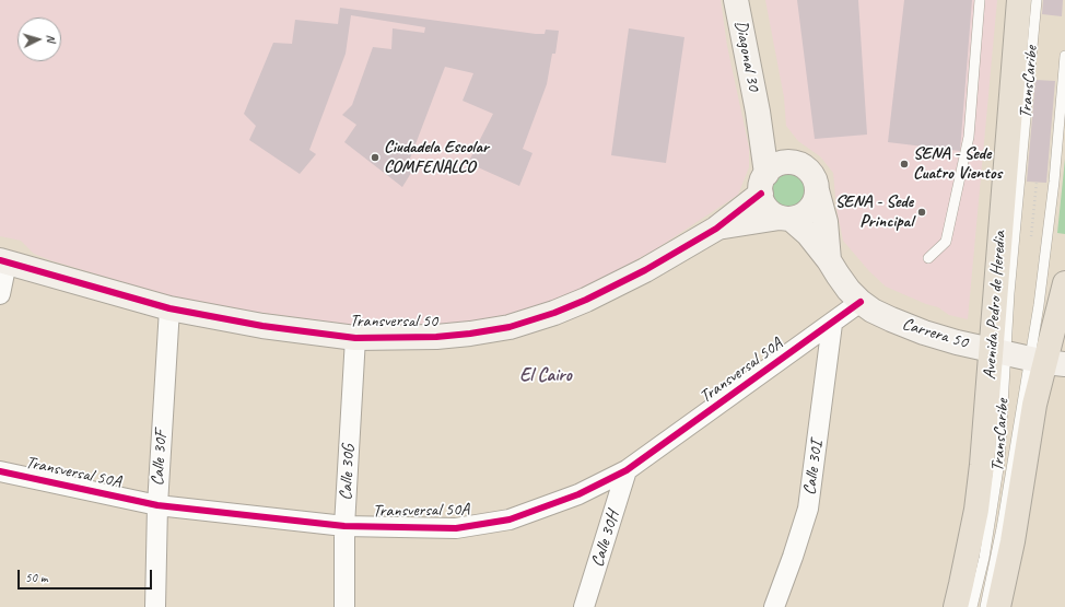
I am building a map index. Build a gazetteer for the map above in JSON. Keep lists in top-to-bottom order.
{
  "streets": {
    "highway": ["Avenida Pedro de Heredia"],
    "street": [
      "Diagonal 30",
      "Transversal 50",
      "Carrera 50",
      "Transversal 50A",
      "Calle 30F",
      "Calle 30I",
      "Calle 30G",
      "Calle 30H"
    ],
    "lane": ["TransCaribe"]
  },
  "crossings": [
    ["Diagonal 30", "Transversal 50"],
    ["Diagonal 30", "Carrera 50"],
    ["TransCaribe", "Avenida Pedro de Heredia"],
    ["TransCaribe", "Carrera 50"],
    ["Avenida Pedro de Heredia", "Carrera 50"],
    ["Transversal 50", "Carrera 50"],
    ["Transversal 50", "Calle 30F"],
    ["Transversal 50", "Calle 30G"],
    ["Carrera 50", "Transversal 50A"],
    ["Transversal 50A", "Calle 30F"],
    ["Transversal 50A", "Calle 30I"],
    ["Transversal 50A", "Calle 30G"],
    ["Transversal 50A", "Calle 30H"]
  ],
  "districts": ["El Cairo"],
  "places": ["Ciudadela Escolar COMFENALCO", "SENA - Sede Cuatro Vientos", "SENA - Sede Principal"],
  "scale_bar": "50 m",
  "north": "right"
}
